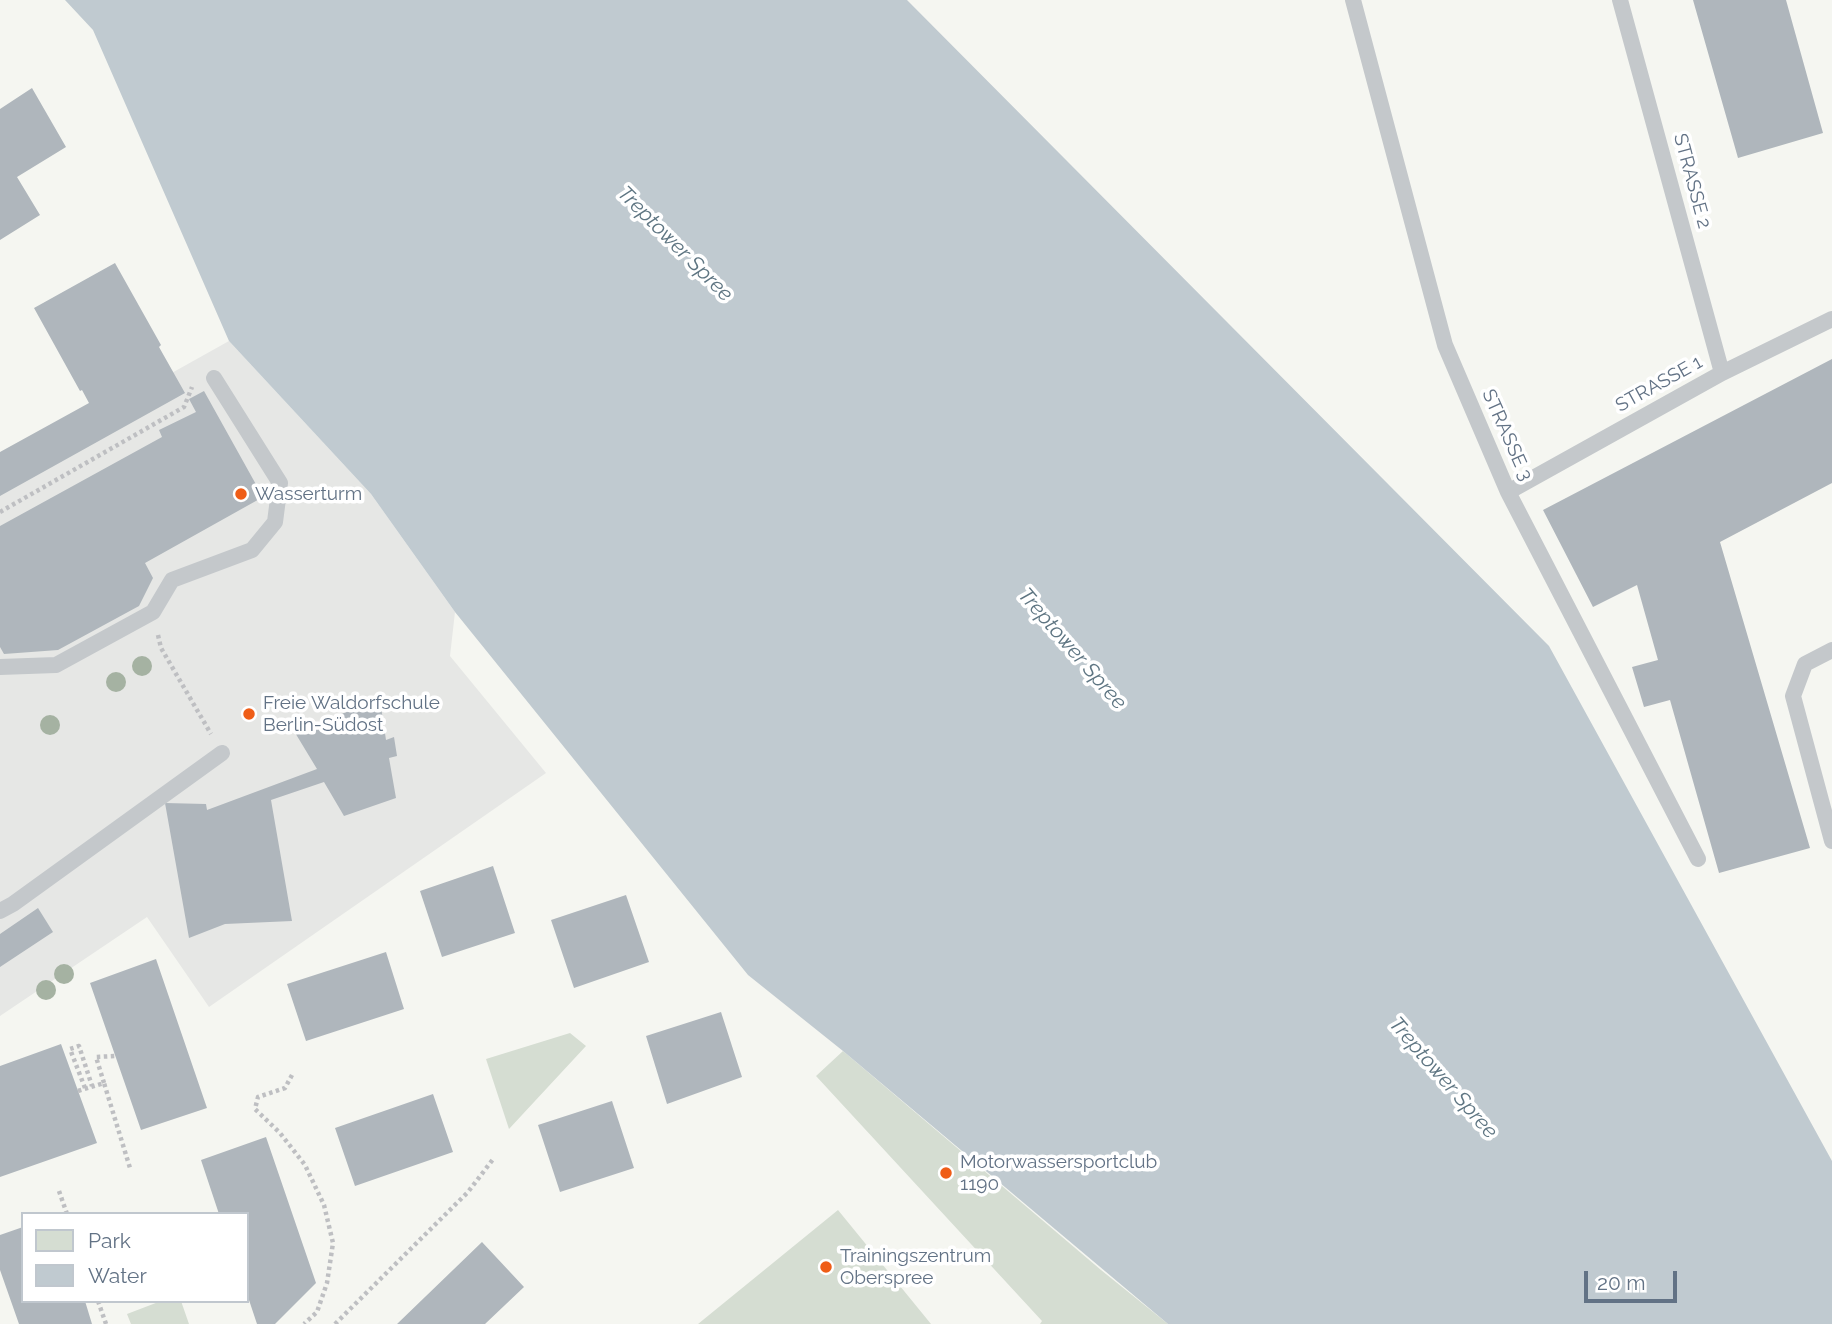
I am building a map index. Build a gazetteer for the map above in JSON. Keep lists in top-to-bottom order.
{
  "streets": {
    "lane": ["STRASSE 2", "STRASSE 1", "STRASSE 3"]
  },
  "crossings": [
    ["STRASSE 2", "STRASSE 1"],
    ["STRASSE 1", "STRASSE 3"]
  ],
  "water": ["Treptower Spree"],
  "places": [
    "Wasserturm",
    "Freie Waldorfschule Berlin-Südost",
    "Motorwassersportclub 1190",
    "Trainingszentrum Oberspree"
  ],
  "legend": ["Park", "Water"],
  "scale_bar": "20 m"
}
